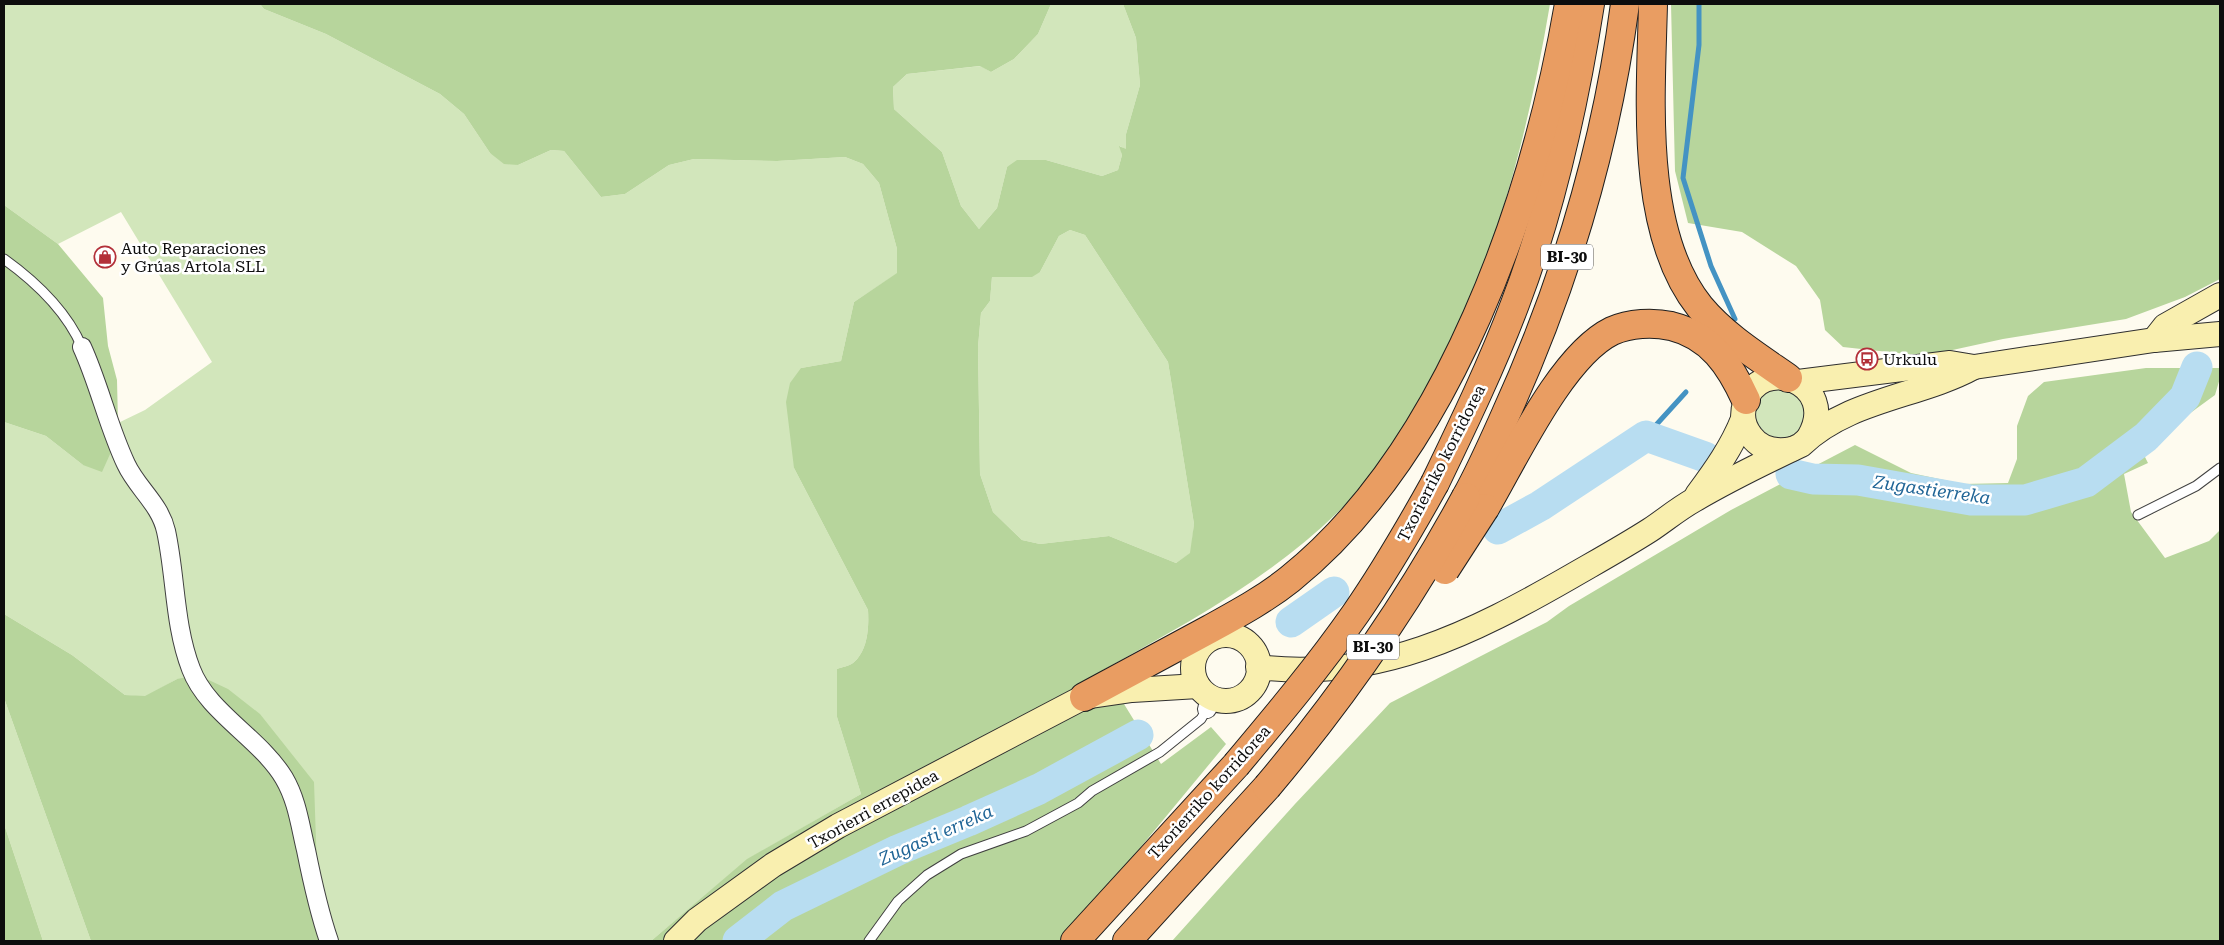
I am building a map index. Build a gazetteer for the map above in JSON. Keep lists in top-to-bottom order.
{
  "streets": {
    "highway": ["BI-30", "Txorierriko korridorea"],
    "main road": ["Txorierri errepidea"]
  },
  "water": ["Zugastierreka", "Zugasti erreka"],
  "places": {
    "shop": ["Auto Reparaciones y Grúas Artola SLL"],
    "bus stop": ["Urkulu"]
  }
}
